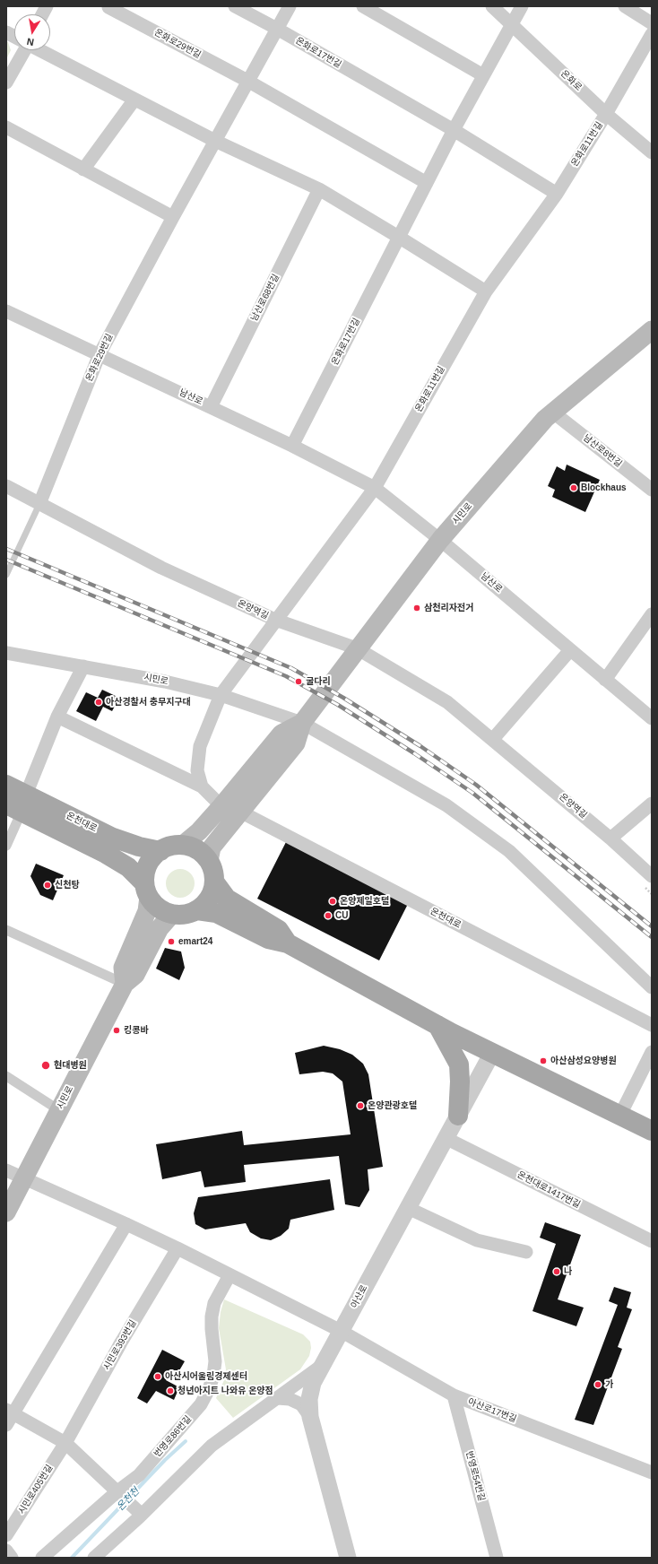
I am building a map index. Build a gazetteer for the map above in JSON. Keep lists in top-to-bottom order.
{
  "streets": {
    "main road": ["시민로", "온천대로"],
    "street": [
      "온화로29번길",
      "온화로17번길",
      "온화로",
      "온화로11번길",
      "남산로68번길",
      "남산로",
      "남산로8번길",
      "온양역길",
      "온천대로1417번길",
      "아산로",
      "시민로393번길",
      "아산로17번길",
      "번영로86번길",
      "번영로54번길",
      "시민로405번길"
    ]
  },
  "crossings": [
    ["온화로29번길", "온화로17번길"],
    ["온화로29번길", "남산로"],
    ["온화로29번길", "온양역길"],
    ["온화로17번길", "온화로"],
    ["온화로17번길", "남산로"],
    ["온화로", "온화로11번길"],
    ["온화로11번길", "남산로"],
    ["남산로68번길", "남산로"],
    ["남산로", "시민로"],
    ["남산로8번길", "시민로"],
    ["시민로", "온양역길"],
    ["시민로", "온천대로"],
    ["온천대로1417번길", "아산로"],
    ["아산로", "아산로17번길"],
    ["시민로393번길", "시민로405번길"],
    ["아산로17번길", "번영로54번길"]
  ],
  "water": ["온천천"],
  "places": [
    "Blockhaus",
    "삼천리자전거",
    "굴다리",
    "아산경찰서 충무지구대",
    "신천탕",
    "온양제일호텔",
    "CU",
    "emart24",
    "킹콩바",
    "아산삼성요양병원",
    "현대병원",
    "온양관광호텔",
    "나",
    "아산시어울림경제센터",
    "가",
    "청년아지트 나와유 온양점"
  ],
  "north": "bottom"
}
